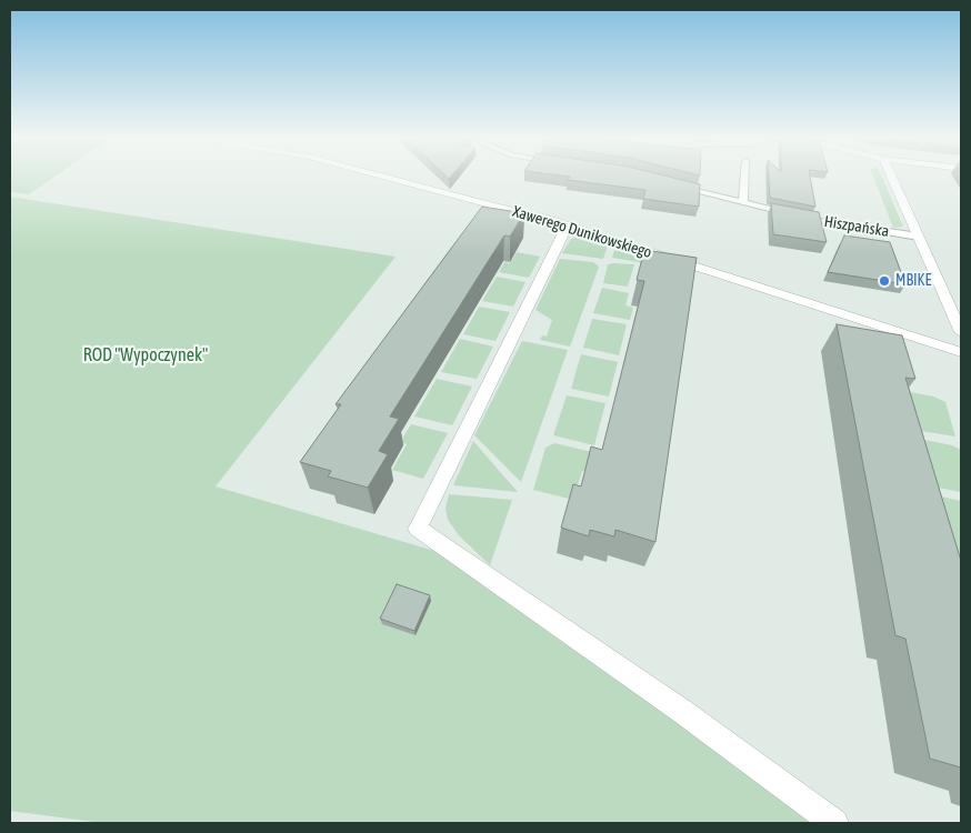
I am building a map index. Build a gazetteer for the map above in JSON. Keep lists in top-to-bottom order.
{
  "streets": {
    "street": ["Xawerego Dunikowskiego"],
    "lane": ["Hiszpańska"]
  },
  "parks": ["ROD \"Wypoczynek\""],
  "places": ["MBIKE"]
}
